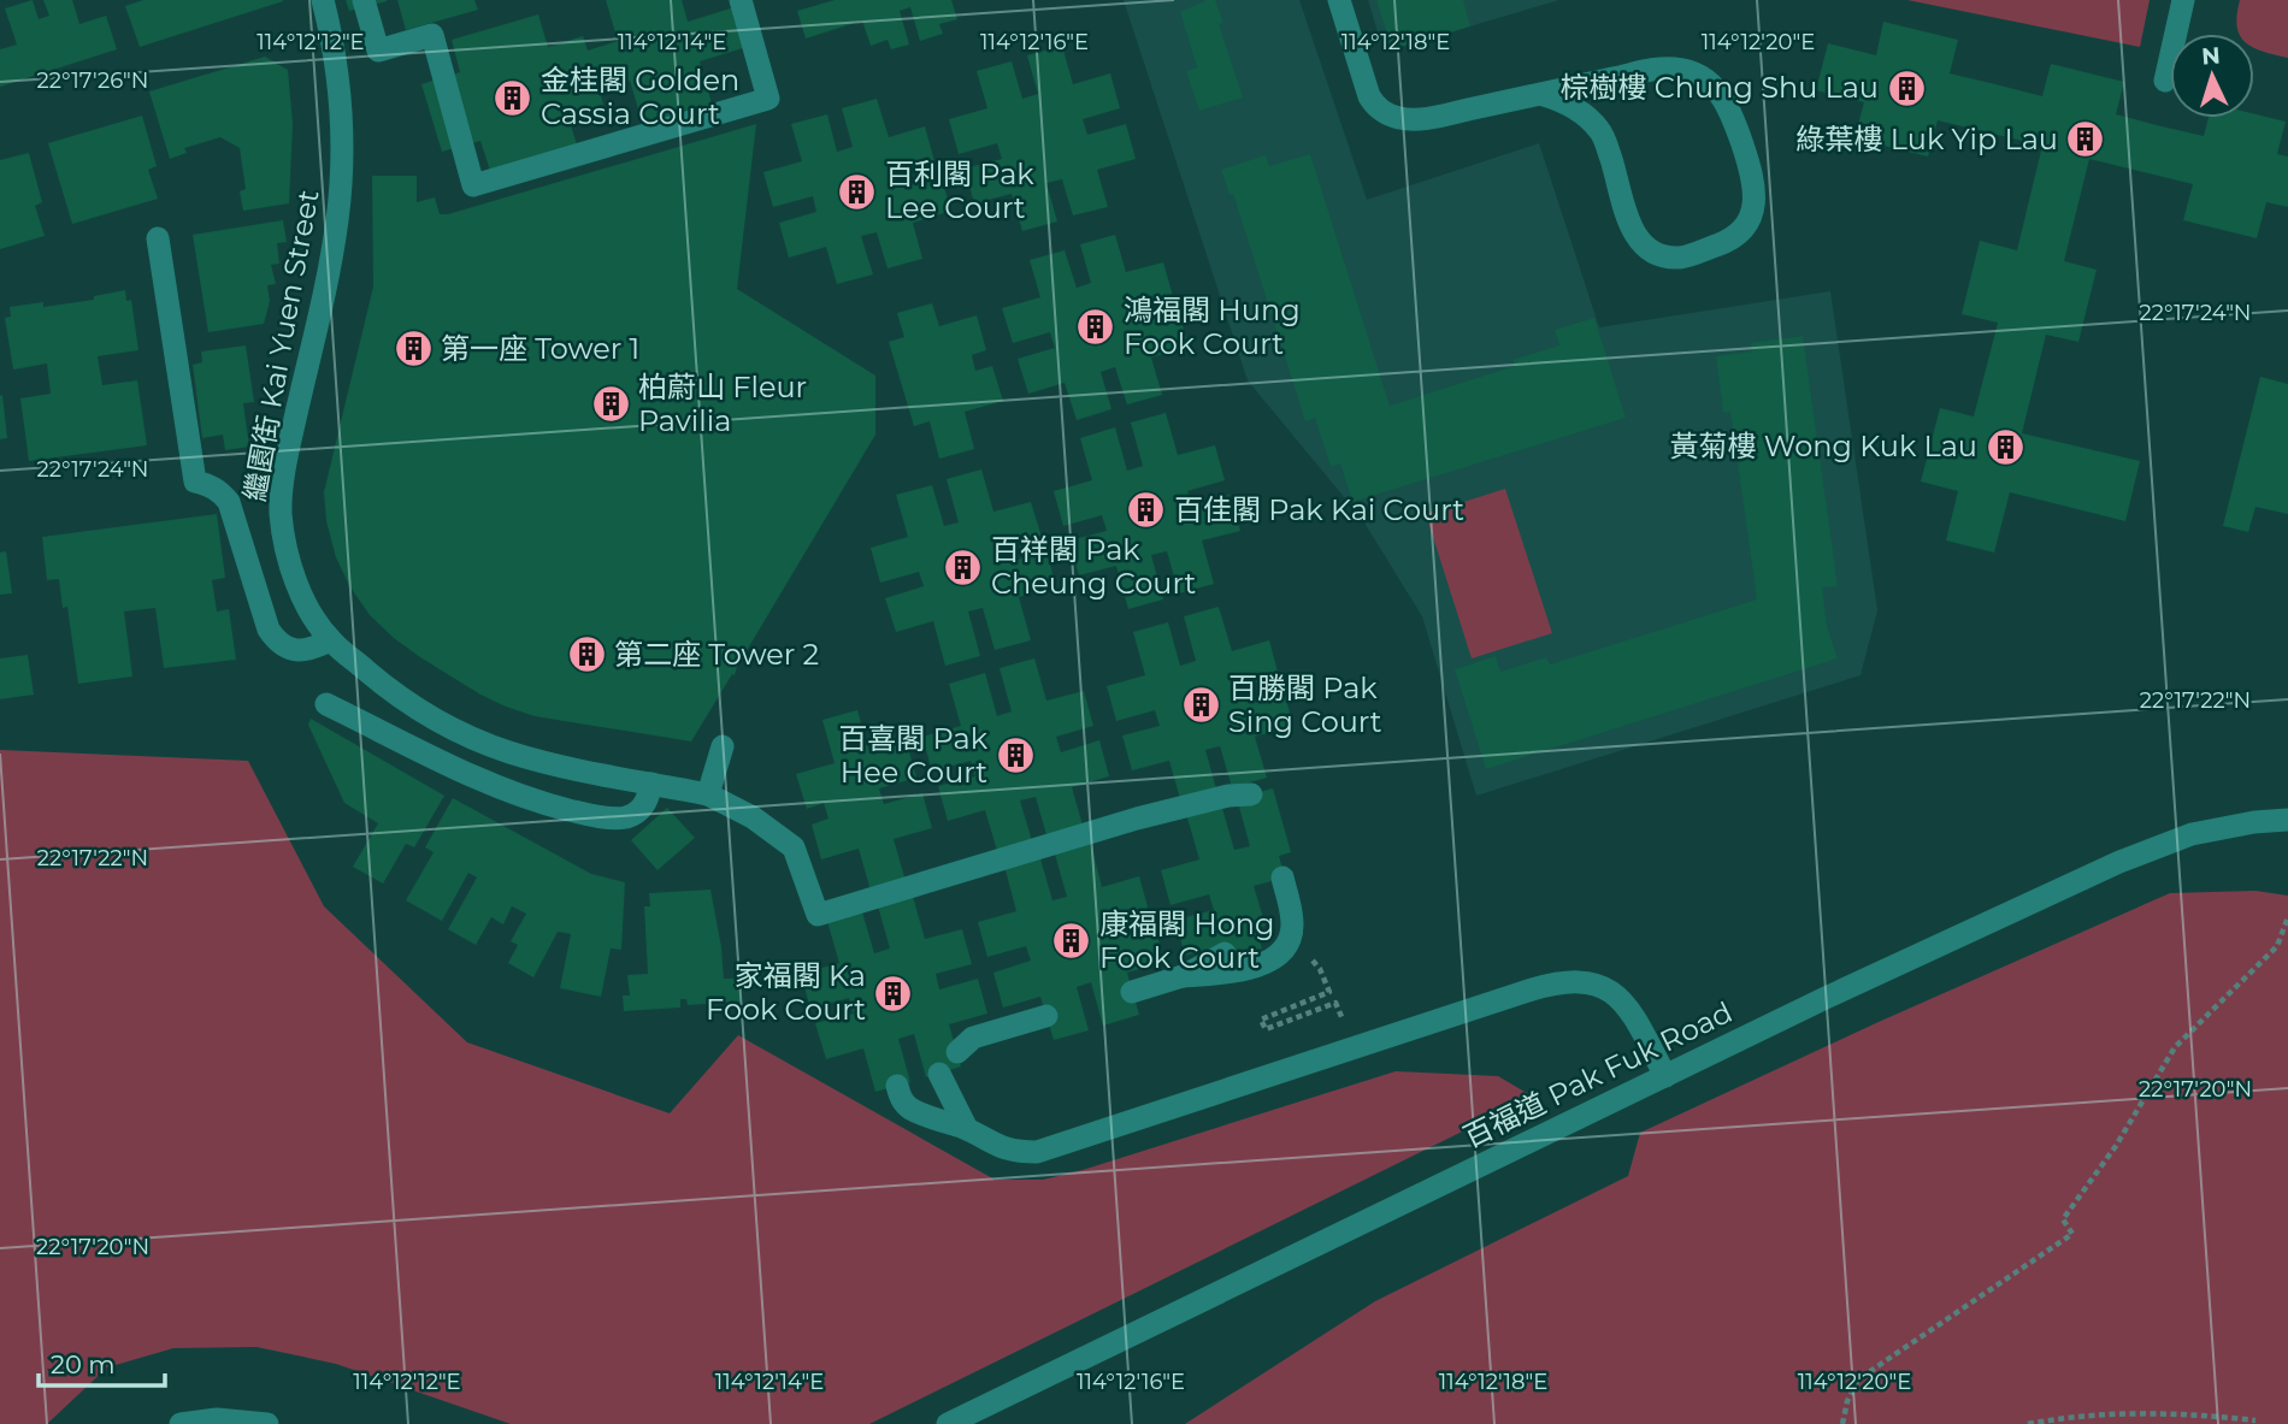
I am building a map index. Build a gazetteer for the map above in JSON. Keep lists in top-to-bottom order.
{
  "streets": {
    "street": ["繼園街 Kai Yuen Street", "百福道 Pak Fuk Road"]
  },
  "places": {
    "building": [
      "棕樹樓 Chung Shu Lau",
      "金桂閣 Golden Cassia Court",
      "綠葉樓 Luk Yip Lau",
      "百利閣 Pak Lee Court",
      "鴻福閣 Hung Fook Court",
      "第一座 Tower 1",
      "柏蔚山 Fleur Pavilia",
      "黃菊樓 Wong Kuk Lau",
      "百佳閣 Pak Kai Court",
      "百祥閣 Pak Cheung Court",
      "第二座 Tower 2",
      "百勝閣 Pak Sing Court",
      "百喜閣 Pak Hee Court",
      "康福閣 Hong Fook Court",
      "家福閣 Ka Fook Court"
    ]
  },
  "scale_bar": "20 m",
  "north": "top",
  "coordinates": [
    "114°12'12\"E",
    "114°12'14\"E",
    "114°12'16\"E",
    "114°12'18\"E",
    "114°12'20\"E",
    "22°17'26\"N",
    "22°17'24\"N",
    "22°17'22\"N",
    "22°17'20\"N"
  ]
}
